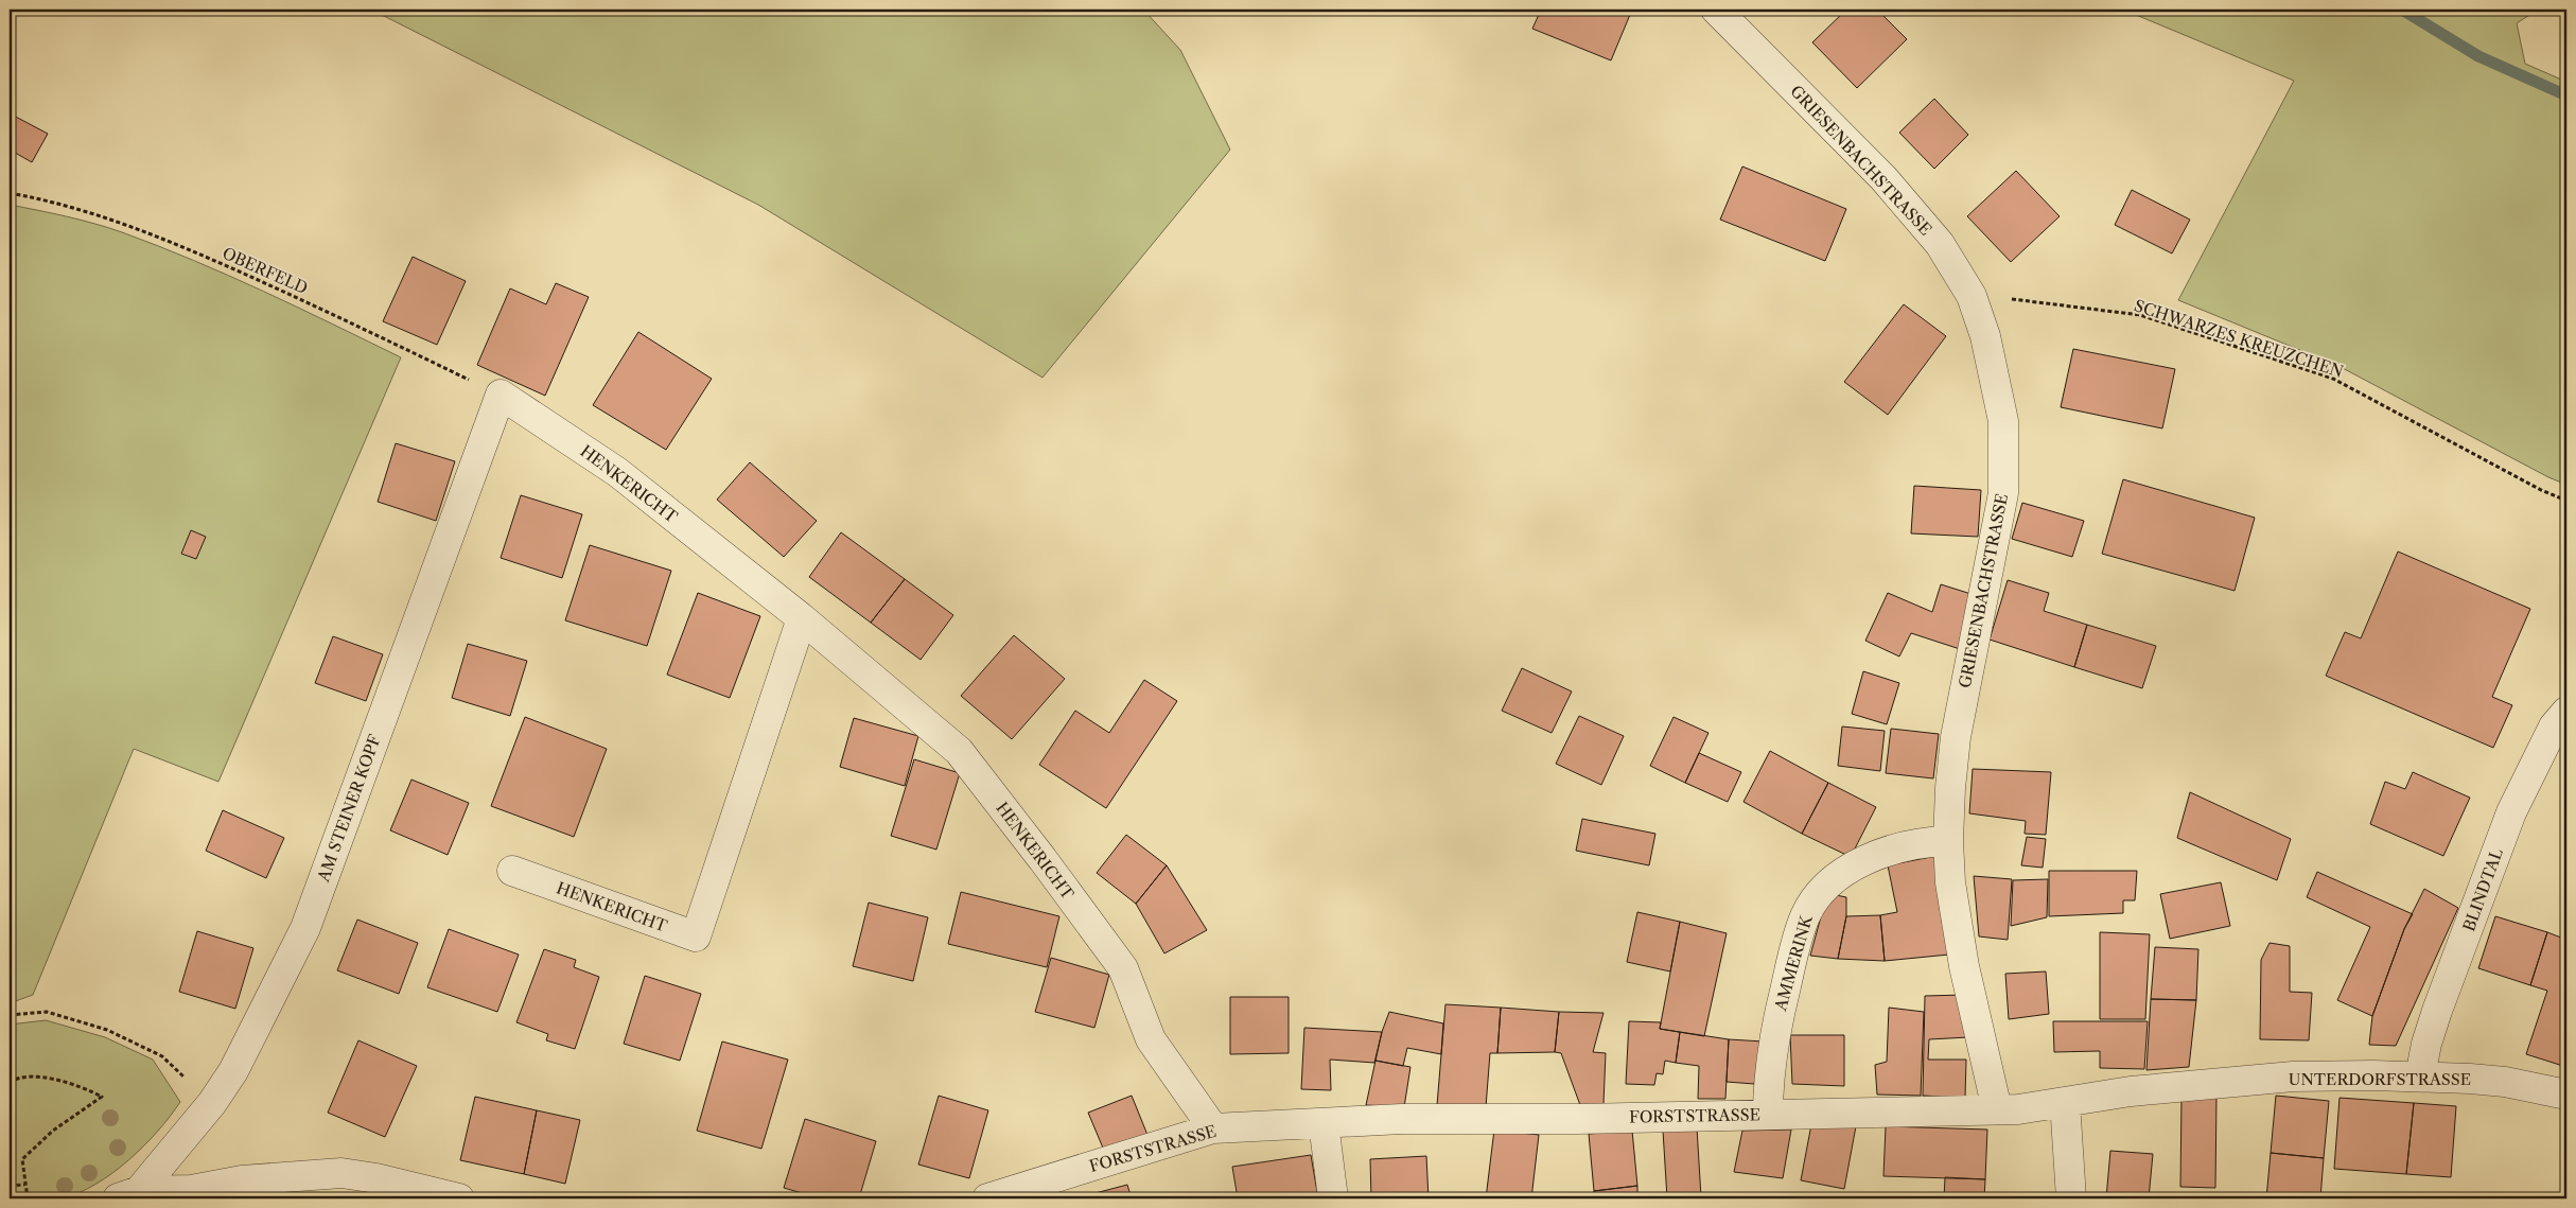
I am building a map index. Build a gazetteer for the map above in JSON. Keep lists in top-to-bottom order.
{
  "streets": {
    "street": [
      "GRIESENBACHSTRASSE",
      "HENKERICHT",
      "AM STEINER KOPF",
      "BLINDTAL",
      "AMMERINK",
      "UNTERDORFSTRASSE",
      "FORSTSTRASSE"
    ],
    "path": ["OBERFELD", "SCHWARZES KREUZCHEN"]
  },
  "crossings": [
    ["GRIESENBACHSTRASSE", "SCHWARZES KREUZCHEN"],
    ["GRIESENBACHSTRASSE", "AMMERINK"],
    ["GRIESENBACHSTRASSE", "FORSTSTRASSE"],
    ["OBERFELD", "HENKERICHT"],
    ["OBERFELD", "AM STEINER KOPF"],
    ["HENKERICHT", "AM STEINER KOPF"],
    ["HENKERICHT", "FORSTSTRASSE"],
    ["BLINDTAL", "UNTERDORFSTRASSE"],
    ["AMMERINK", "FORSTSTRASSE"],
    ["UNTERDORFSTRASSE", "FORSTSTRASSE"]
  ]
}
